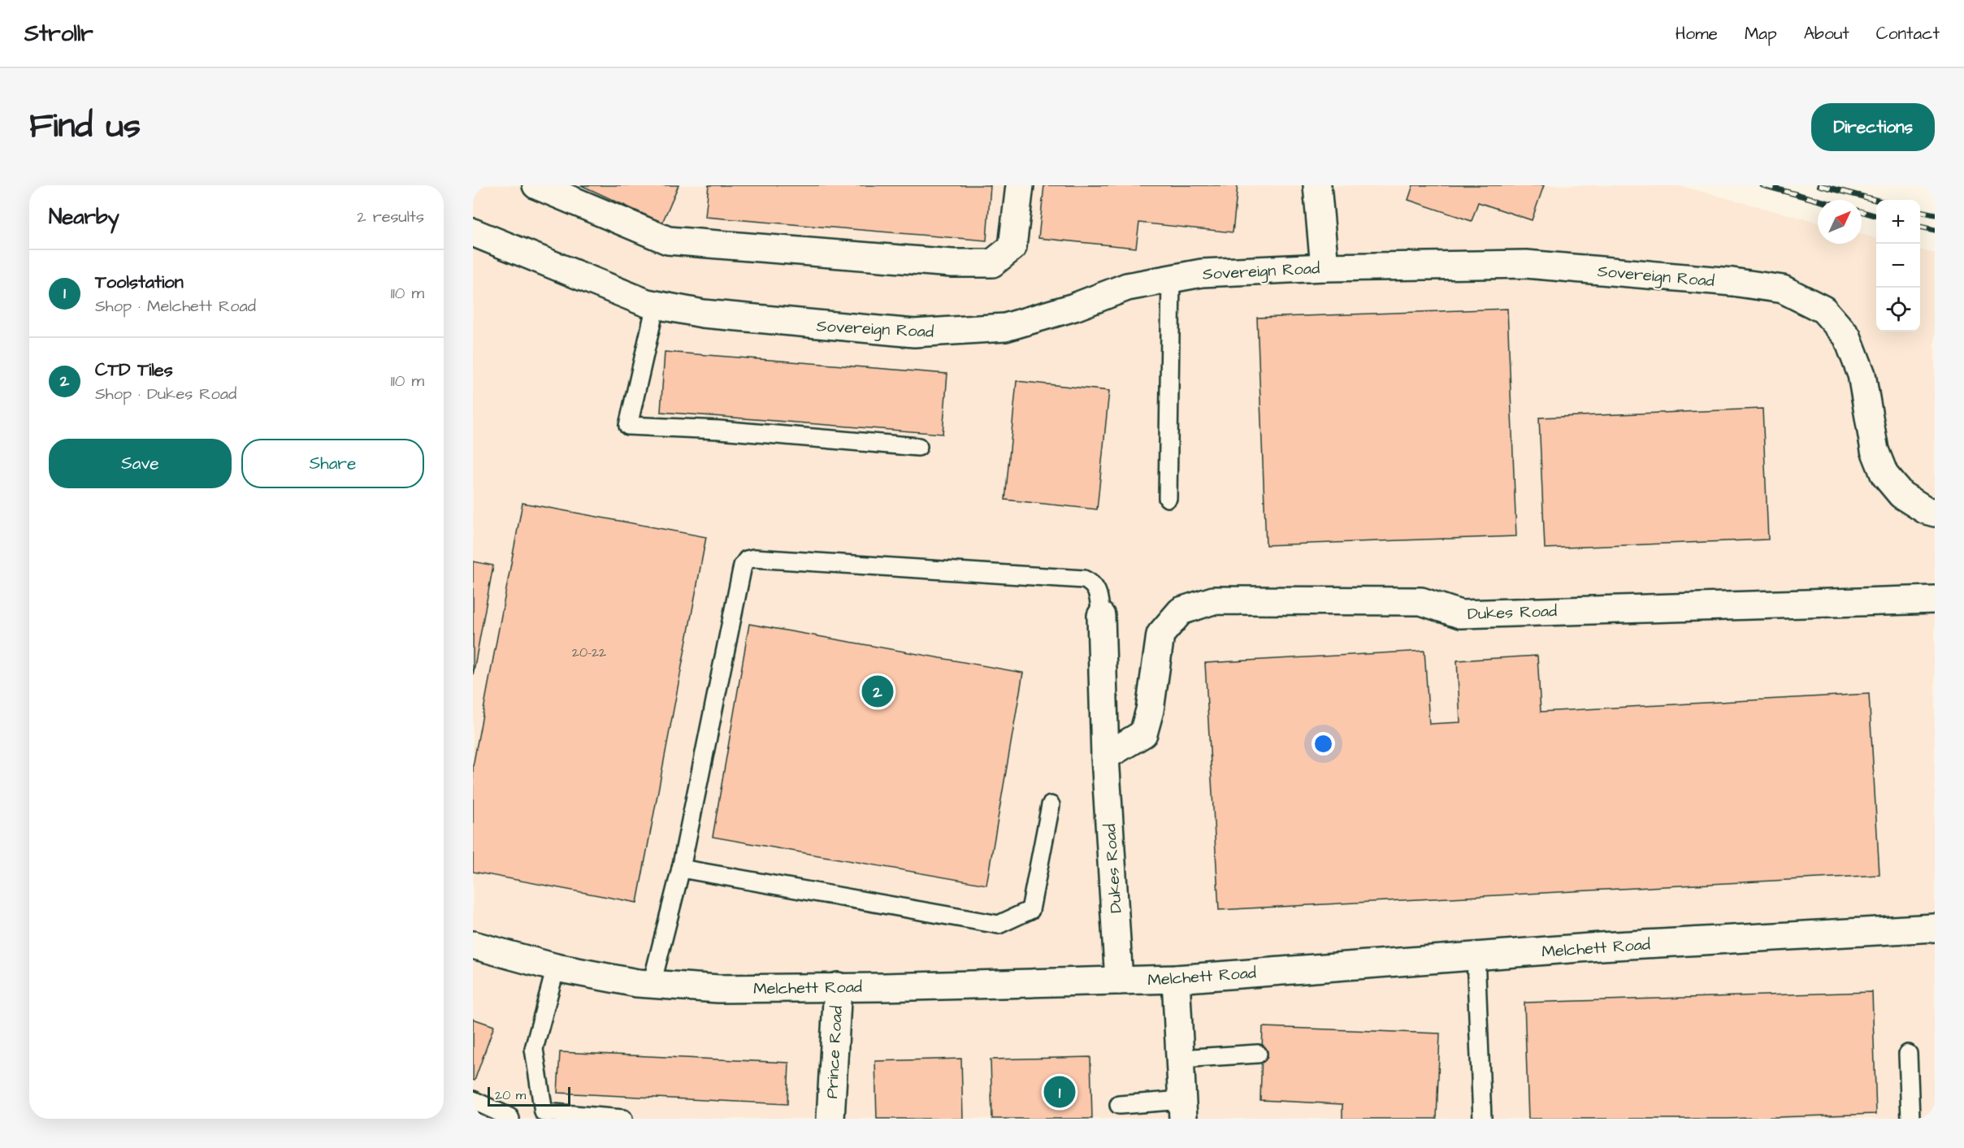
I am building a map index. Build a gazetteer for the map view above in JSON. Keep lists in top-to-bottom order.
{
  "streets": {
    "street": [
      "Sovereign Road",
      "Dukes Road",
      "Melchett Road",
      "Prince Road"
    ]
  },
  "crossings": [
    ["Dukes Road", "Melchett Road"],
    ["Melchett Road", "Prince Road"]
  ],
  "house_numbers": ["20-22"],
  "scale_bar": "20 m",
  "north": "top right",
  "page": {
    "header": "Strollr",
    "nav": [
      "Home",
      "Map",
      "About",
      "Contact"
    ],
    "title": "Find us",
    "buttons": [
      "Directions",
      ["Save", "Share"]
    ],
    "heading": ["Nearby", "2 results"],
    "map_buttons": ["+", "−"],
    "list": [
      {
        "mark": "1",
        "name": "Toolstation",
        "note": "Shop · Melchett Road",
        "value": "110 m"
      },
      {
        "mark": "2",
        "name": "CTD Tiles",
        "note": "Shop · Dukes Road",
        "value": "110 m"
      }
    ],
    "pins": ["2", "1"],
    "scale": "20 m"
  }
}
